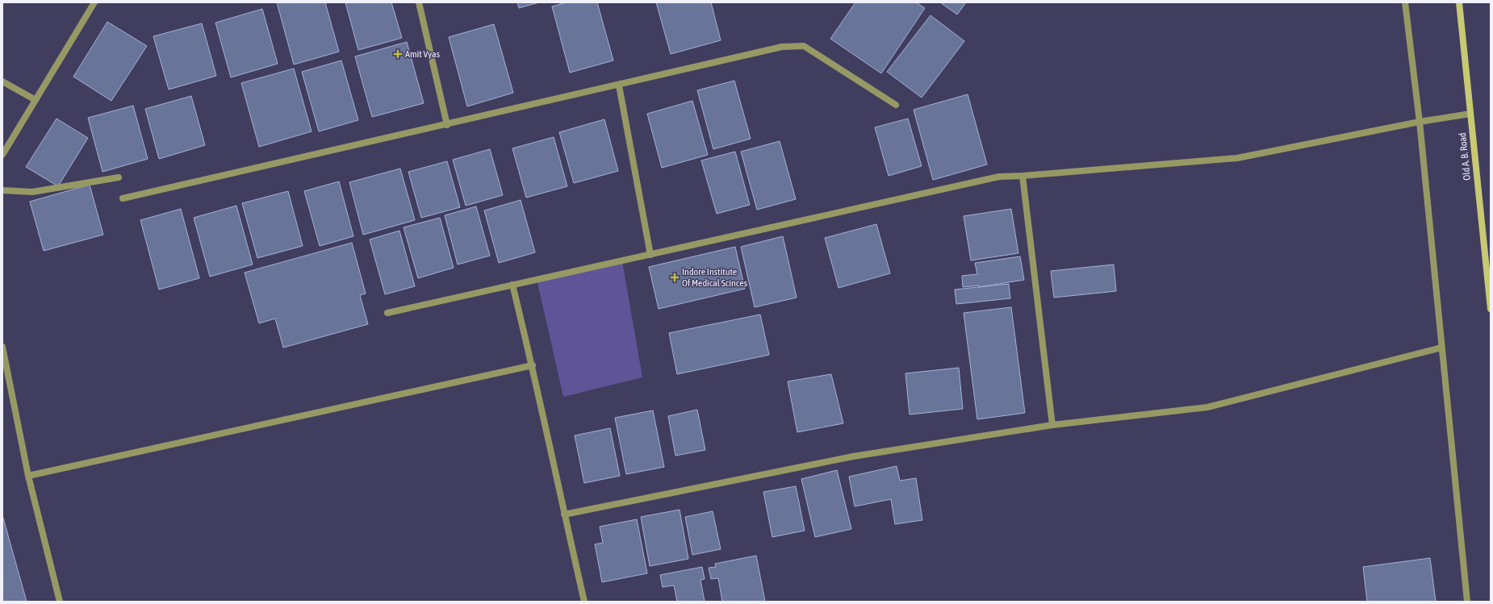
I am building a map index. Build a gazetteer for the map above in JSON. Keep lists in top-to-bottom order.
{
  "streets": {
    "main road": ["Old A. B. Road"]
  },
  "places": {
    "health": ["Amit Vyas", "Indore Institute Of Medical Scinces"]
  }
}
